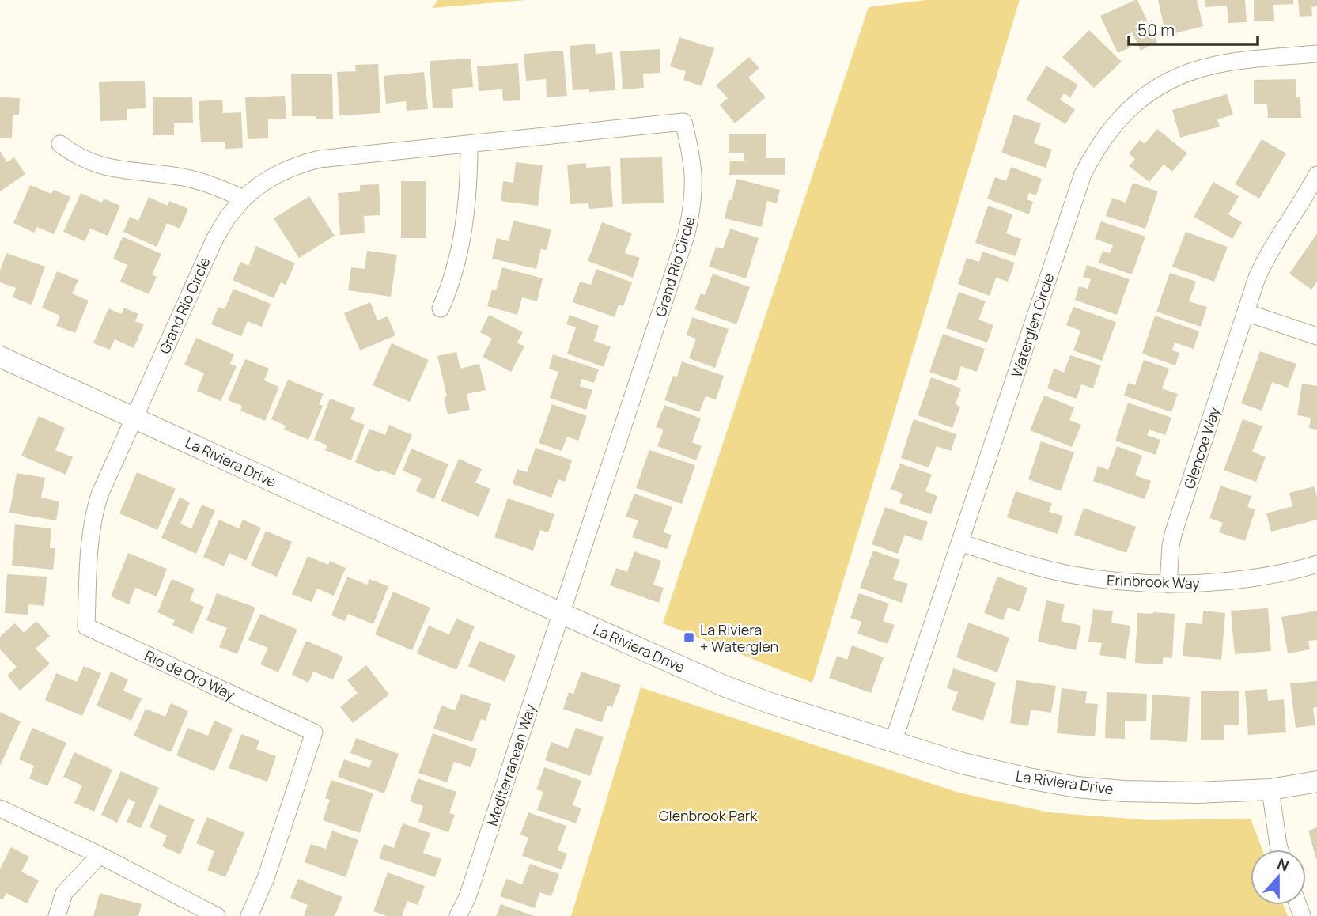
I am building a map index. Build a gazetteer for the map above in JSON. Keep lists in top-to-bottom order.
{
  "streets": {
    "street": [
      "Grand Rio Circle",
      "Waterglen Circle",
      "Glencoe Way",
      "La Riviera Drive",
      "Erinbrook Way",
      "Rio de Oro Way",
      "Mediterranean Way"
    ]
  },
  "crossings": [
    ["Grand Rio Circle", "La Riviera Drive"],
    ["Grand Rio Circle", "Rio de Oro Way"],
    ["Grand Rio Circle", "Mediterranean Way"],
    ["Waterglen Circle", "La Riviera Drive"],
    ["Waterglen Circle", "Erinbrook Way"],
    ["Glencoe Way", "Erinbrook Way"],
    ["La Riviera Drive", "Rio de Oro Way"],
    ["La Riviera Drive", "Mediterranean Way"]
  ],
  "parks": ["Glenbrook Park"],
  "places": {
    "transit": ["La Riviera + Waterglen"]
  },
  "scale_bar": "50 m",
  "north": "top"
}
